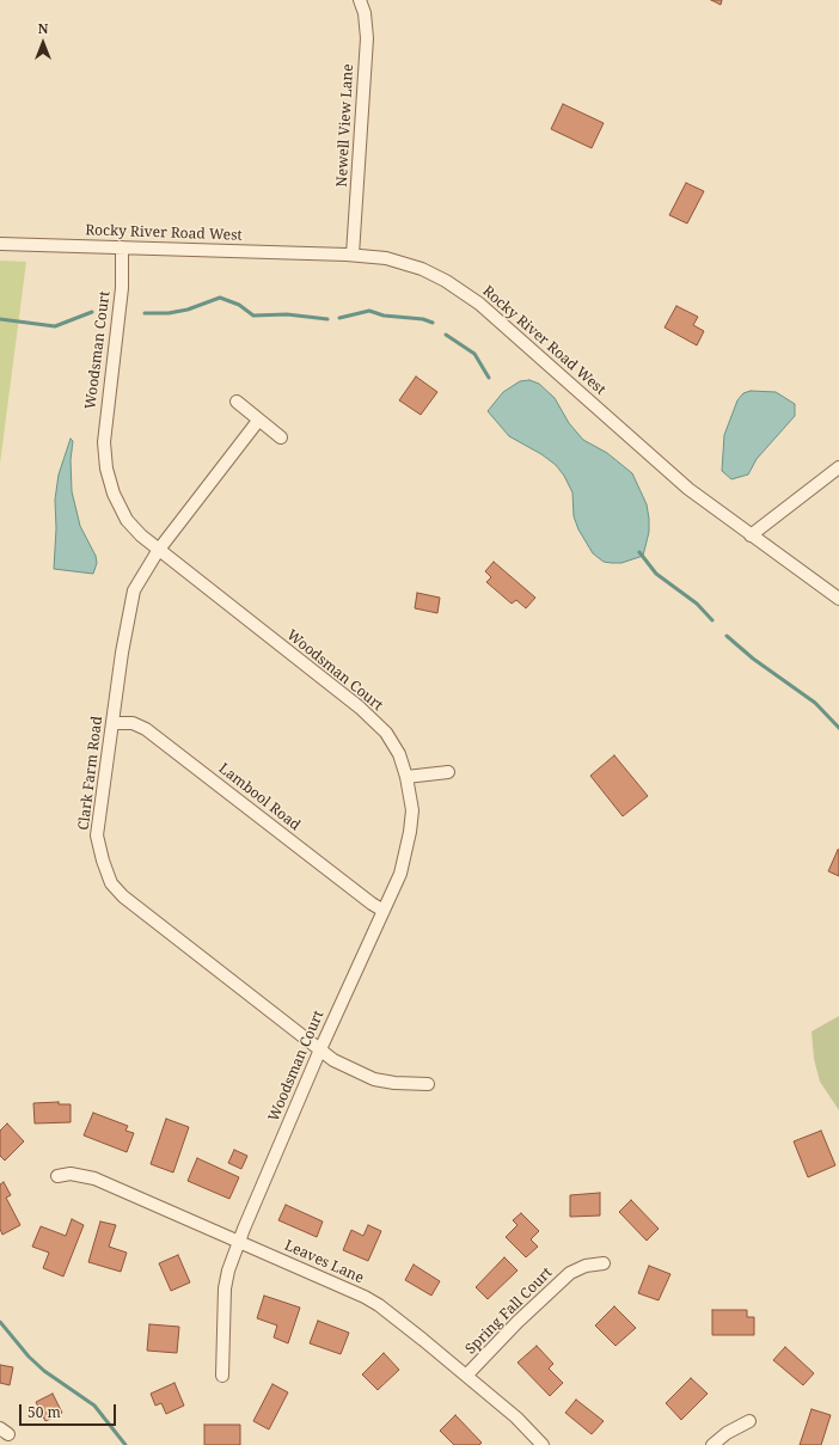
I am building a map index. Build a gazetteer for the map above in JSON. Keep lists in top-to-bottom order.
{
  "streets": {
    "street": [
      "Newell View Lane",
      "Rocky River Road West",
      "Woodsman Court",
      "Clark Farm Road",
      "Lambool Road",
      "Leaves Lane",
      "Spring Fall Court"
    ]
  },
  "crossings": [
    ["Newell View Lane", "Rocky River Road West"],
    ["Rocky River Road West", "Woodsman Court"],
    ["Woodsman Court", "Clark Farm Road"],
    ["Woodsman Court", "Lambool Road"],
    ["Woodsman Court", "Leaves Lane"],
    ["Clark Farm Road", "Lambool Road"],
    ["Leaves Lane", "Spring Fall Court"]
  ],
  "scale_bar": "50 m",
  "north": "top"
}
